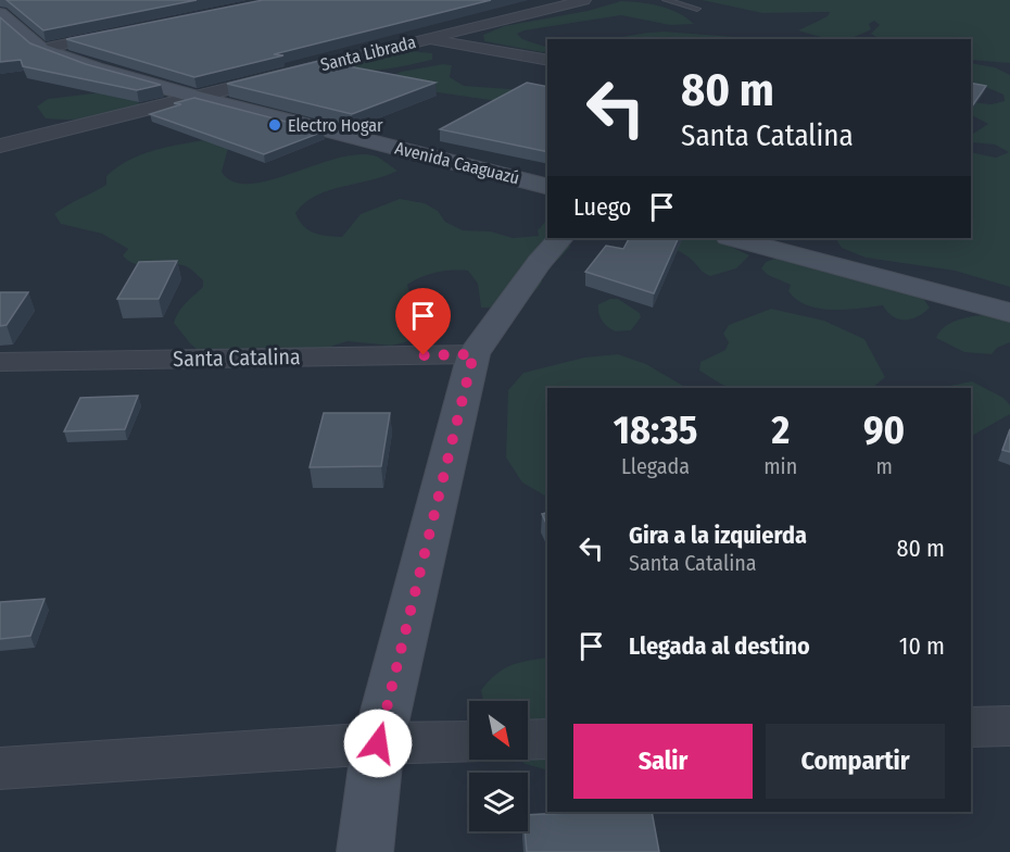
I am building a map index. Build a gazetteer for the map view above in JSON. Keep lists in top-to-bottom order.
{
  "streets": {
    "street": ["Santa Librada", "Avenida Caaguazú", "Santa Catalina"]
  },
  "crossings": [
    ["Santa Librada", "Avenida Caaguazú"]
  ],
  "places": ["Electro Hogar"],
  "north": "bottom right",
  "page": {
    "turn": ["80 m", "Santa Catalina"],
    "then": "Luego",
    "eta": [
      "18:35",
      "Llegada",
      "2",
      "min",
      "90",
      "m"
    ],
    "list": [
      {
        "name": "Gira a la izquierda",
        "note": "Santa Catalina",
        "value": "80 m"
      },
      {
        "name": "Llegada al destino",
        "value": "10 m"
      }
    ],
    "buttons": ["Salir", "Compartir"]
  }
}
